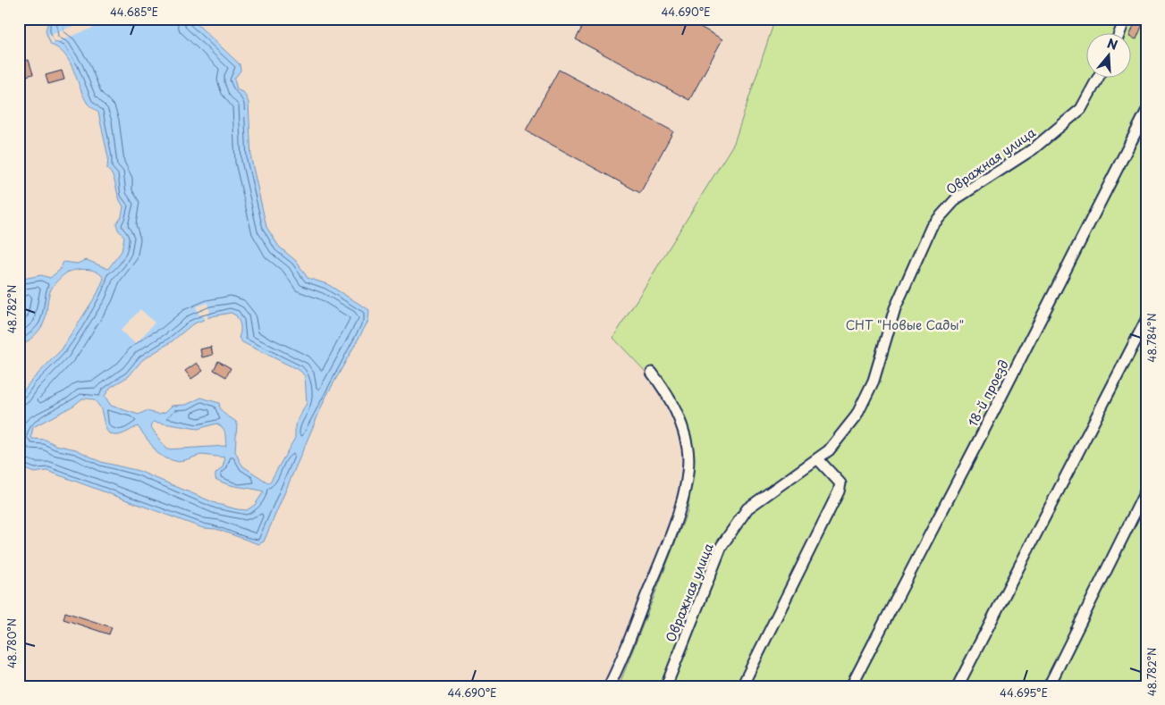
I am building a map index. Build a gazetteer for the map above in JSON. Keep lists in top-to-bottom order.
{
  "streets": {
    "street": ["Овражная улица", "18-й проезд"]
  },
  "parks": ["СНТ \"Новые Сады\""],
  "north": "top",
  "coordinates": [
    "44.685°E",
    "44.690°E",
    "48.782°N",
    "48.784°N",
    "48.780°N",
    "44.695°E"
  ]
}
